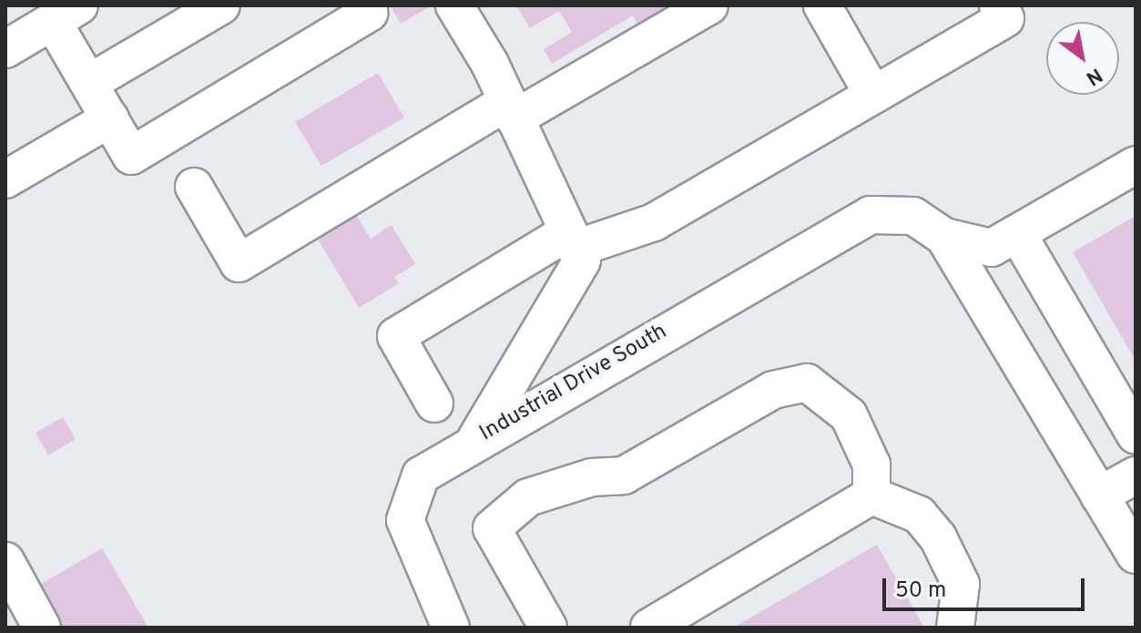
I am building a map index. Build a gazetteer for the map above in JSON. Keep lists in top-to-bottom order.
{
  "streets": {
    "street": ["Industrial Drive South"]
  },
  "scale_bar": "50 m",
  "north": "bottom right"
}
